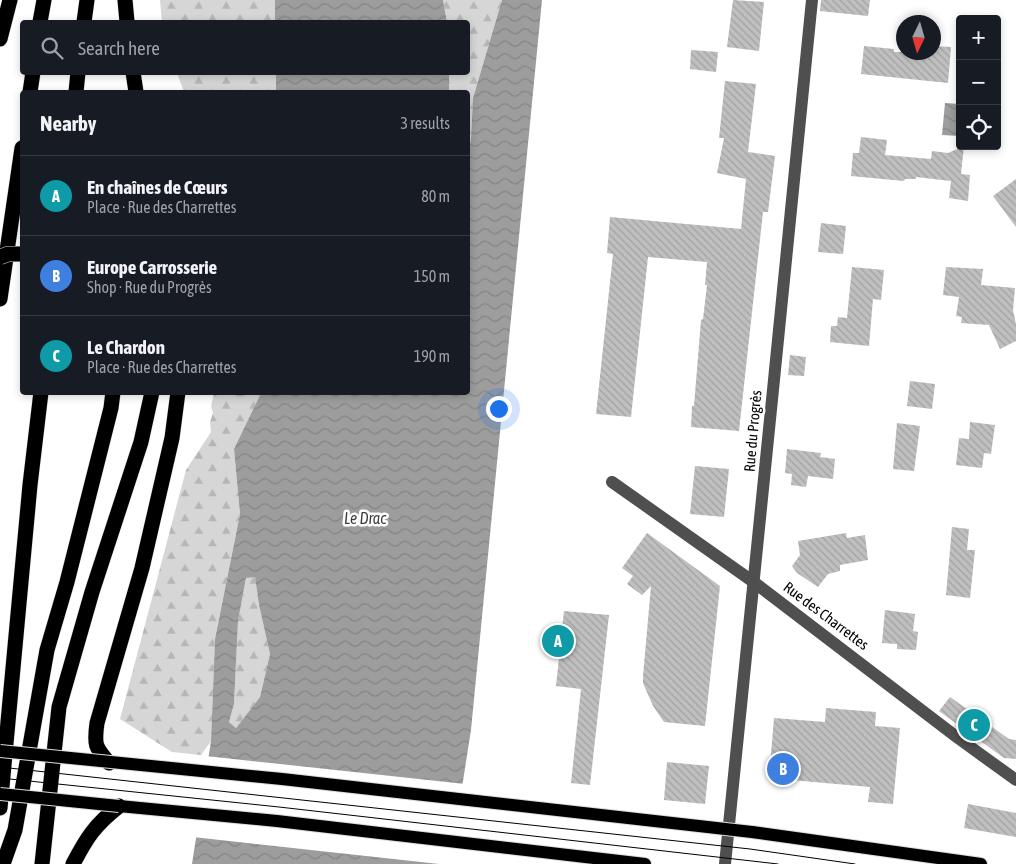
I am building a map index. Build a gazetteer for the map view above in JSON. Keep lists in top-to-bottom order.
{
  "streets": {
    "street": ["Rue du Progrès", "Rue des Charrettes"]
  },
  "crossings": [
    ["Rue du Progrès", "Rue des Charrettes"]
  ],
  "water": ["Le Drac"],
  "north": "bottom",
  "page": {
    "map_buttons": ["+", "−"],
    "search": "Search here",
    "heading": ["Nearby", "3 results"],
    "list": [
      {
        "mark": "A",
        "name": "En chaînes de Cœurs",
        "note": "Place · Rue des Charrettes",
        "value": "80 m"
      },
      {
        "mark": "B",
        "name": "Europe Carrosserie",
        "note": "Shop · Rue du Progrès",
        "value": "150 m"
      },
      {
        "mark": "C",
        "name": "Le Chardon",
        "note": "Place · Rue des Charrettes",
        "value": "190 m"
      }
    ],
    "pins": ["A", "C", "B"]
  }
}
